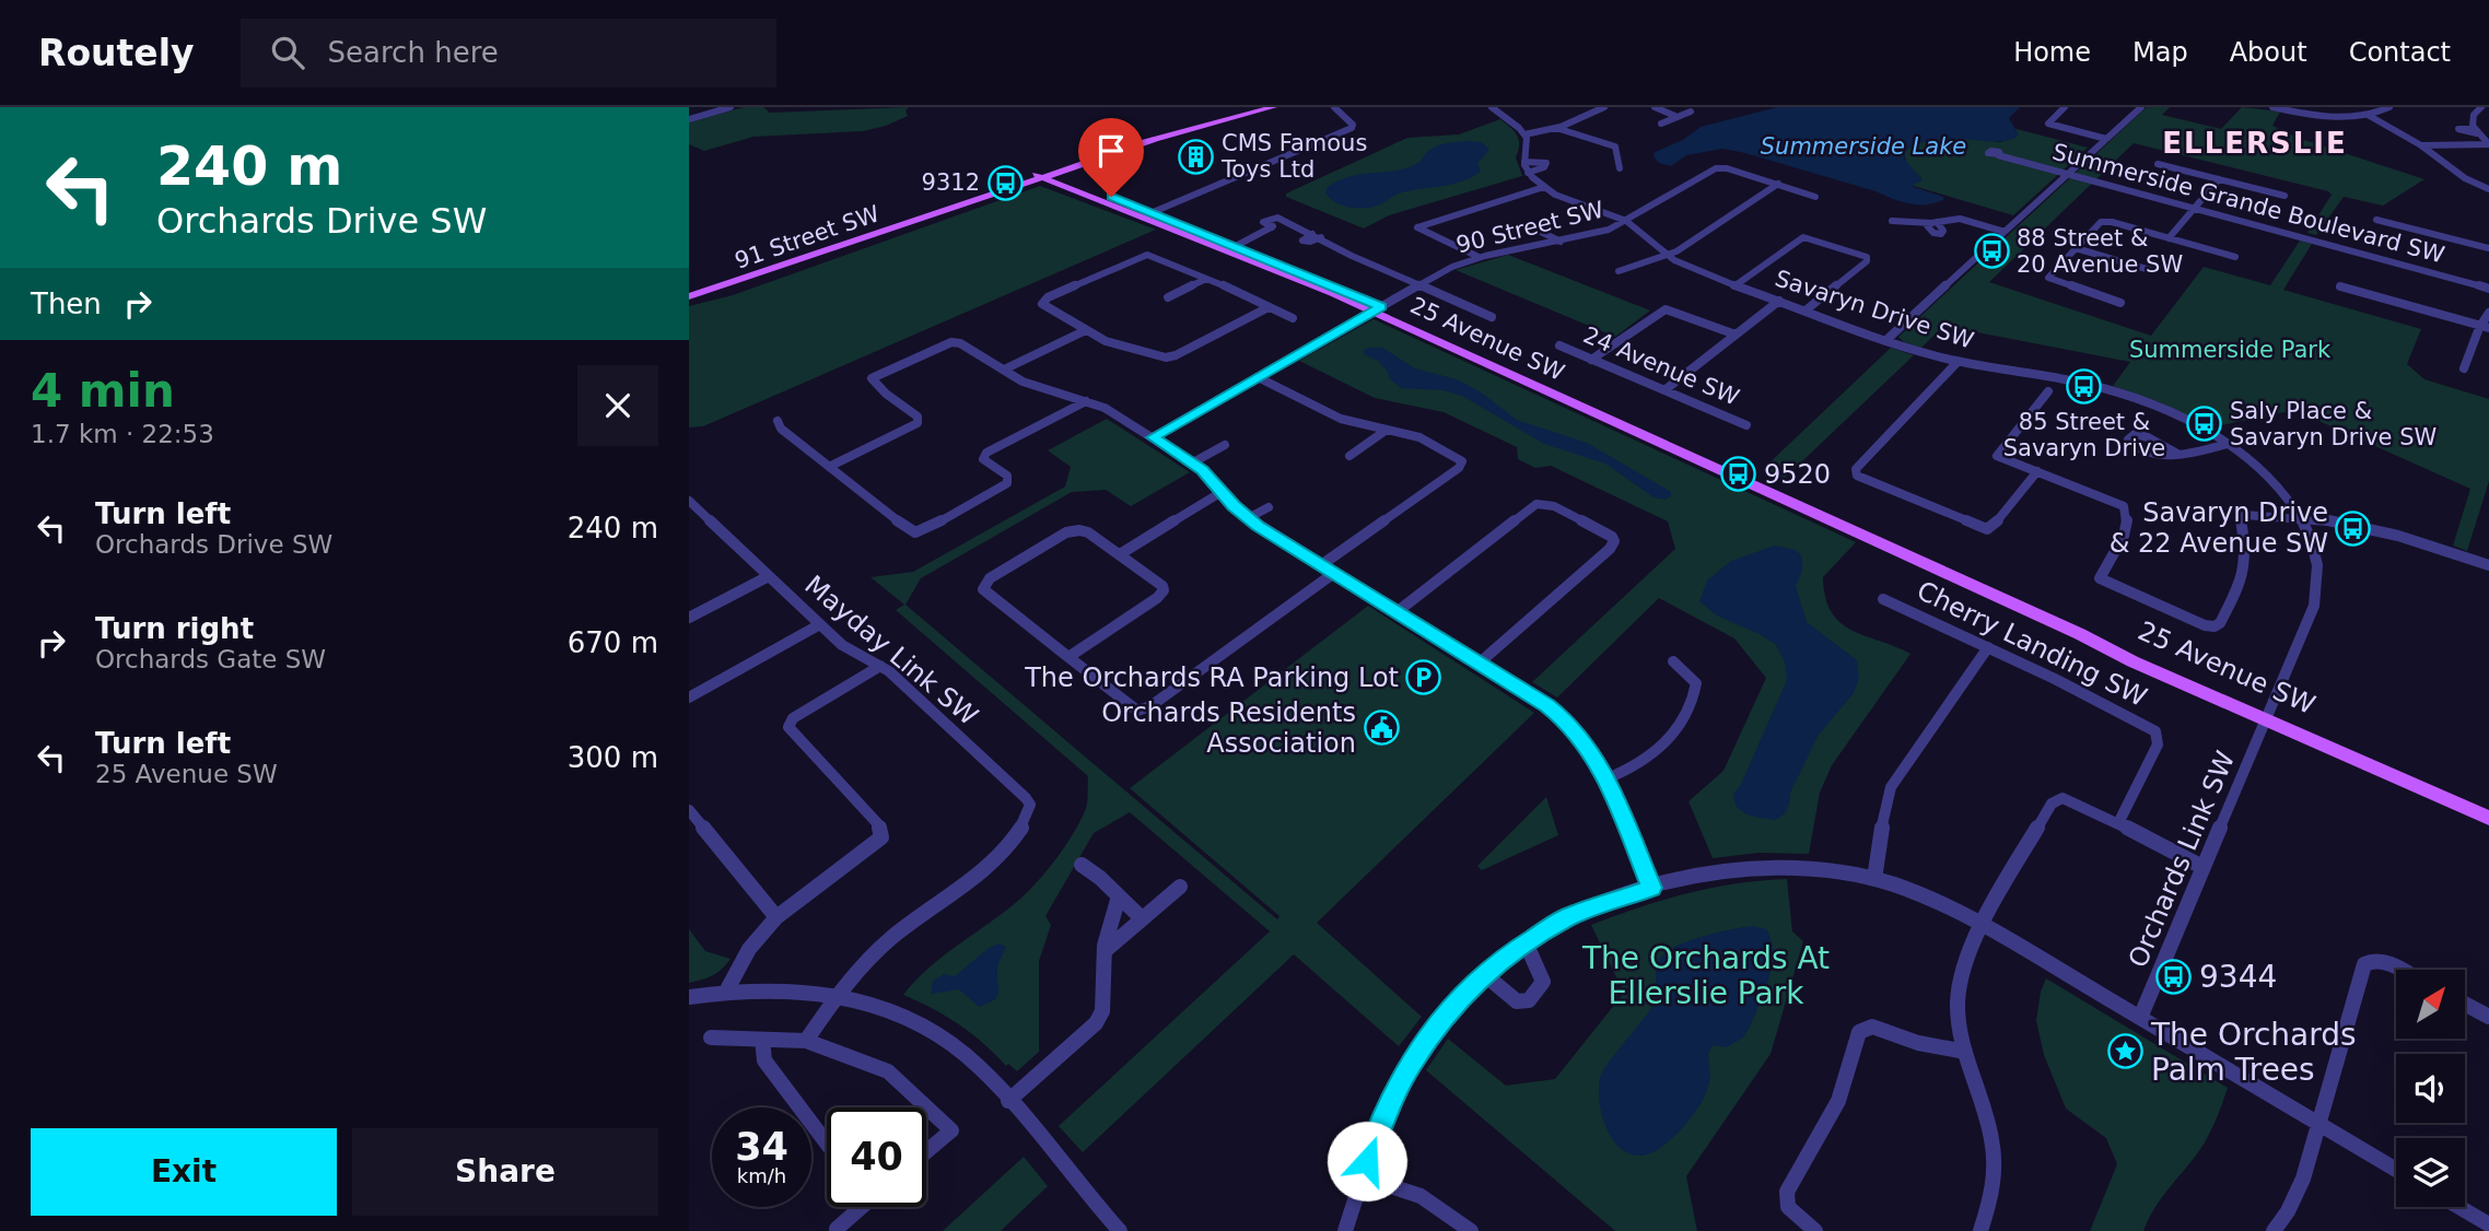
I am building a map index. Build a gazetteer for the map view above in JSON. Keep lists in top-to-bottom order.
{
  "streets": {
    "main road": ["91 Street SW", "25 Avenue SW"],
    "street": [
      "Summerside Grande Boulevard SW",
      "90 Street SW",
      "Savaryn Drive SW",
      "24 Avenue SW",
      "Cherry Landing SW",
      "Mayday Link SW",
      "Orchards Link SW"
    ]
  },
  "crossings": [
    ["90 Street SW", "Savaryn Drive SW"],
    ["90 Street SW", "25 Avenue SW"],
    ["91 Street SW", "25 Avenue SW"],
    ["Savaryn Drive SW", "25 Avenue SW"],
    ["Savaryn Drive SW", "Orchards Link SW"],
    ["25 Avenue SW", "Orchards Link SW"]
  ],
  "districts": ["ELLERSLIE"],
  "water": ["Summerside Lake"],
  "parks": ["Summerside Park", "The Orchards At Ellerslie Park"],
  "places": {
    "building": ["CMS Famous Toys Ltd"],
    "bus stop": [
      "9312",
      "88 Street & 20 Avenue SW",
      "85 Street & Savaryn Drive",
      "Saly Place & Savaryn Drive SW",
      "9520",
      "Savaryn Drive & 22 Avenue SW",
      "9344"
    ],
    "parking": ["The Orchards RA Parking Lot"],
    "public building": ["Orchards Residents Association"],
    "place": ["The Orchards Palm Trees"]
  },
  "north": "top right",
  "page": {
    "header": "Routely",
    "search": "Search here",
    "nav": [
      "Home",
      "Map",
      "About",
      "Contact"
    ],
    "turn": ["240 m", "Orchards Drive SW"],
    "then": "Then",
    "heading": ["4 min", "1.7 km · 22:53"],
    "list": [
      {
        "name": "Turn left",
        "note": "Orchards Drive SW",
        "value": "240 m"
      },
      {
        "name": "Turn right",
        "note": "Orchards Gate SW",
        "value": "670 m"
      },
      {
        "name": "Turn left",
        "note": "25 Avenue SW",
        "value": "300 m"
      }
    ],
    "speed": "34 km/h",
    "limit": "40",
    "buttons": ["Exit", "Share"]
  }
}
